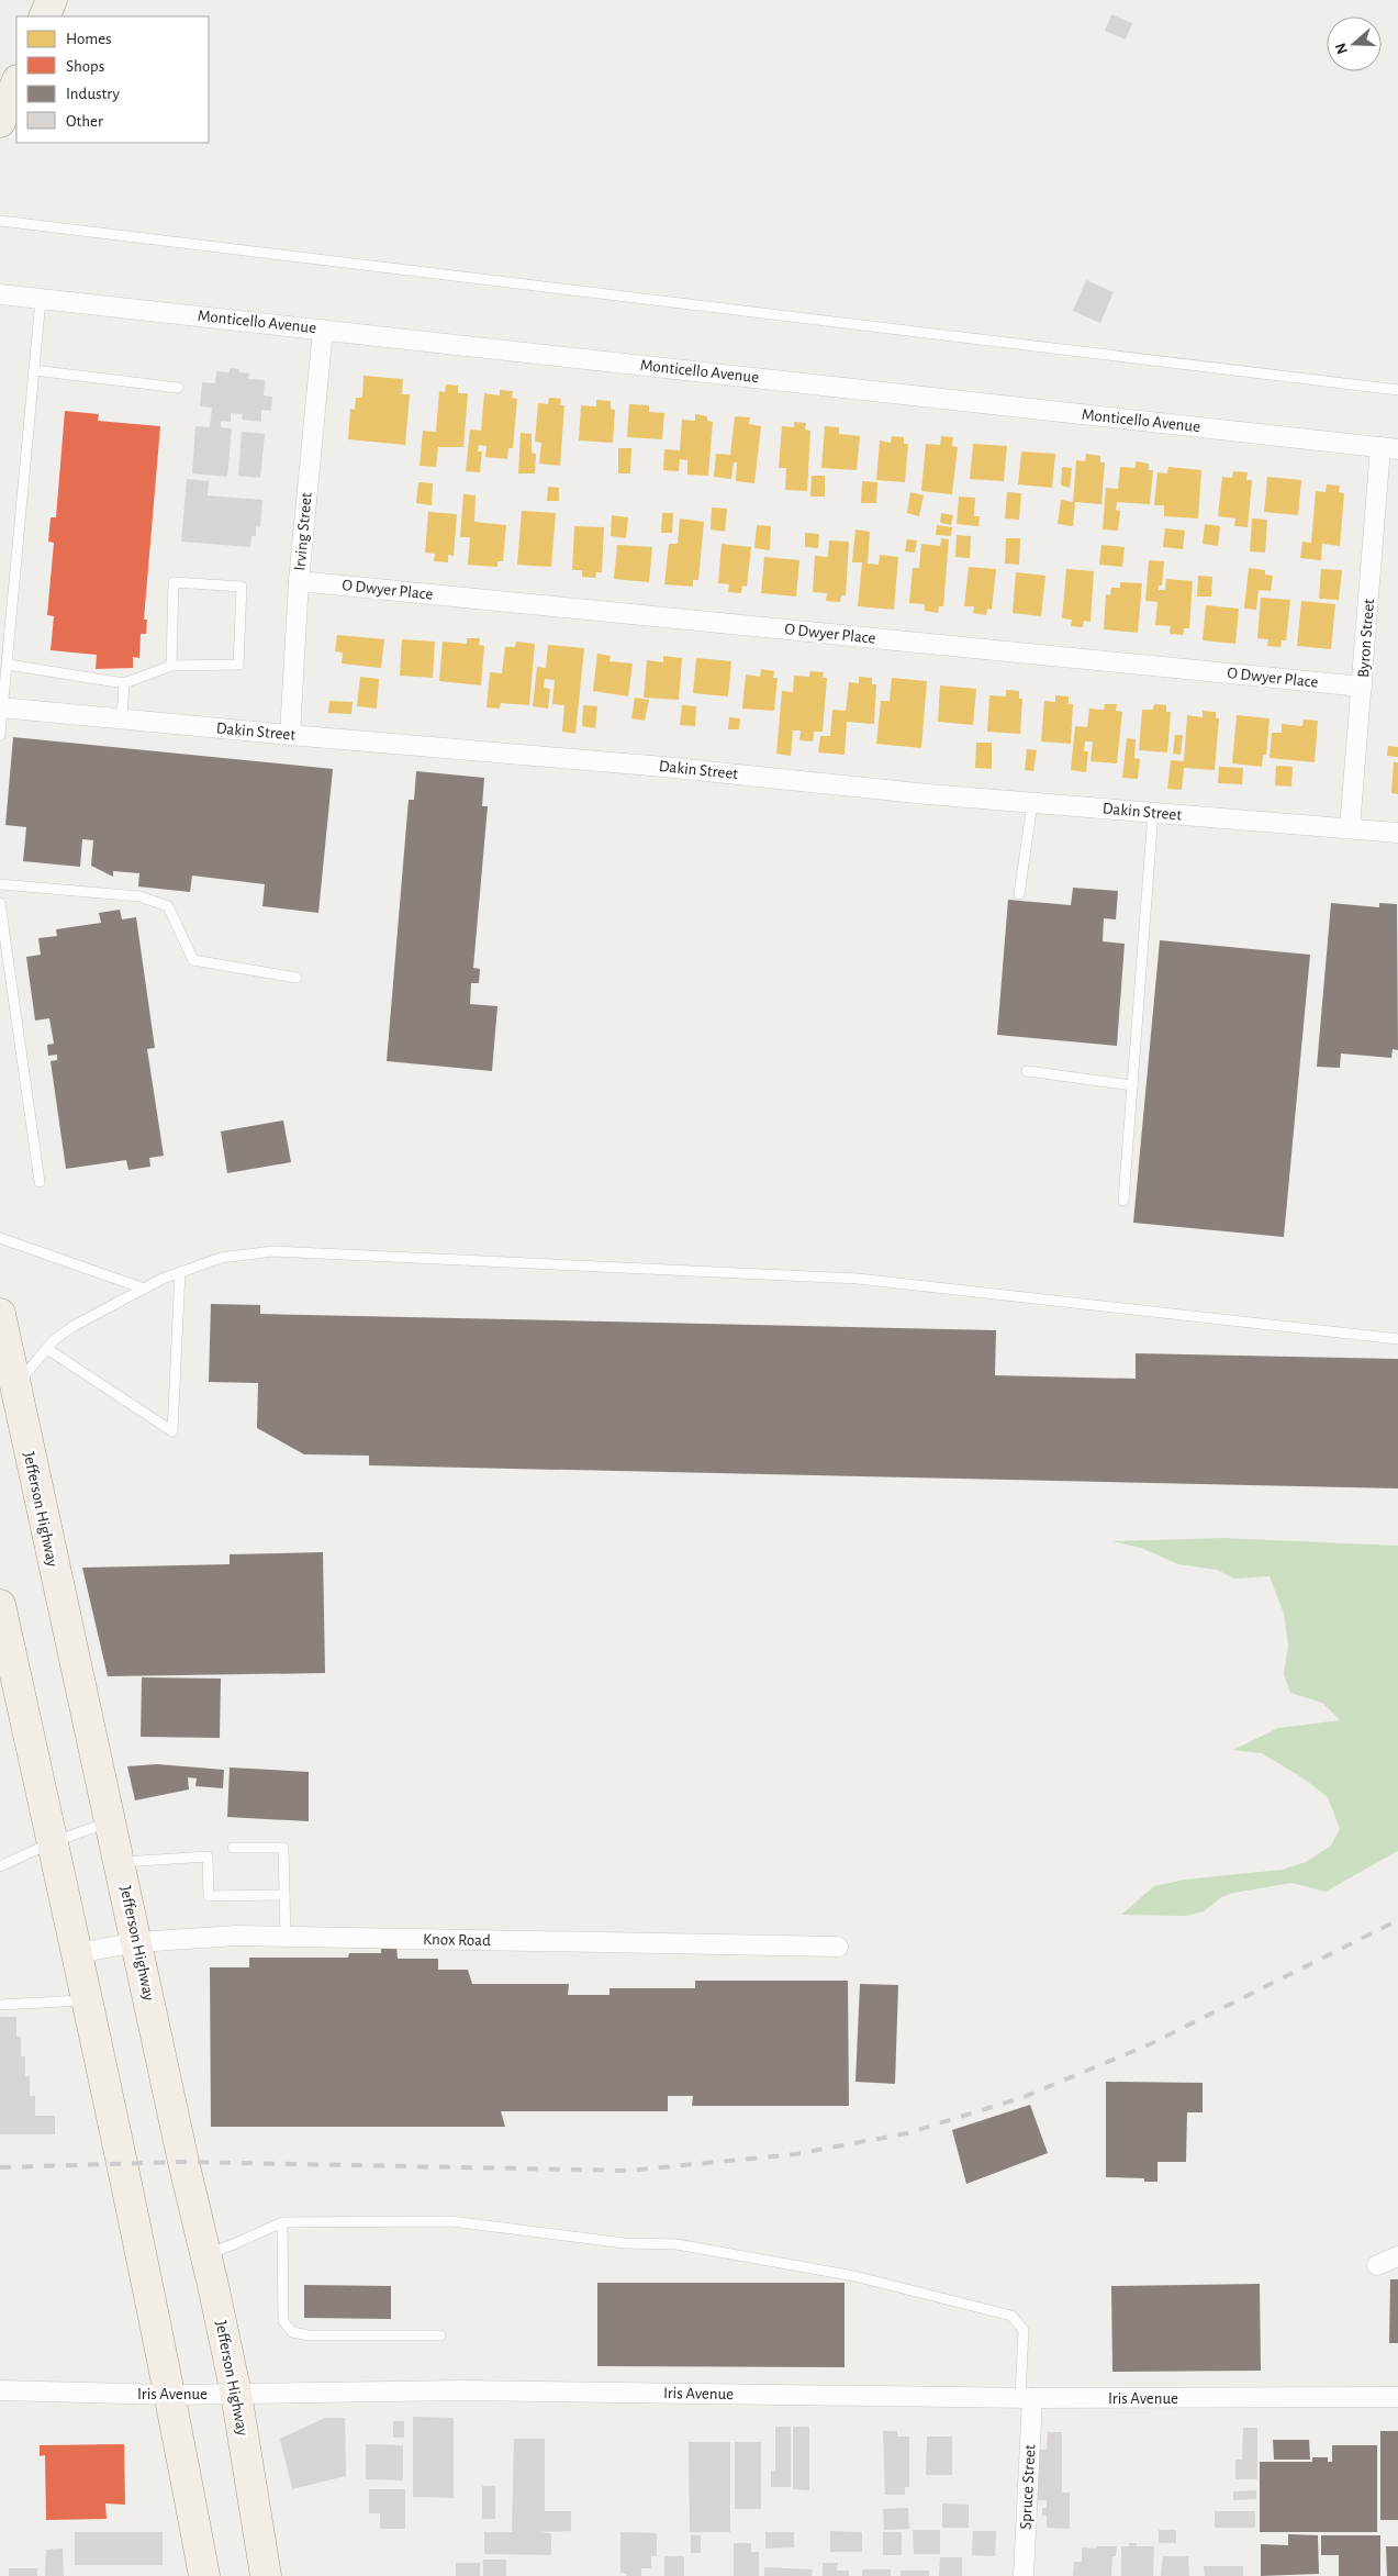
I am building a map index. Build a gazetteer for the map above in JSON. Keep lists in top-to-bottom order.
{
  "streets": {
    "main road": ["Jefferson Highway"],
    "street": [
      "Monticello Avenue",
      "Irving Street",
      "O Dwyer Place",
      "Byron Street",
      "Dakin Street",
      "Knox Road",
      "Iris Avenue",
      "Spruce Street"
    ]
  },
  "crossings": [
    ["Monticello Avenue", "Irving Street"],
    ["Monticello Avenue", "Byron Street"],
    ["Irving Street", "O Dwyer Place"],
    ["Irving Street", "Dakin Street"],
    ["O Dwyer Place", "Byron Street"],
    ["Byron Street", "Dakin Street"],
    ["Jefferson Highway", "Knox Road"],
    ["Jefferson Highway", "Iris Avenue"],
    ["Iris Avenue", "Spruce Street"]
  ],
  "legend": [
    "Homes",
    "Shops",
    "Industry",
    "Other"
  ],
  "north": "left"
}
